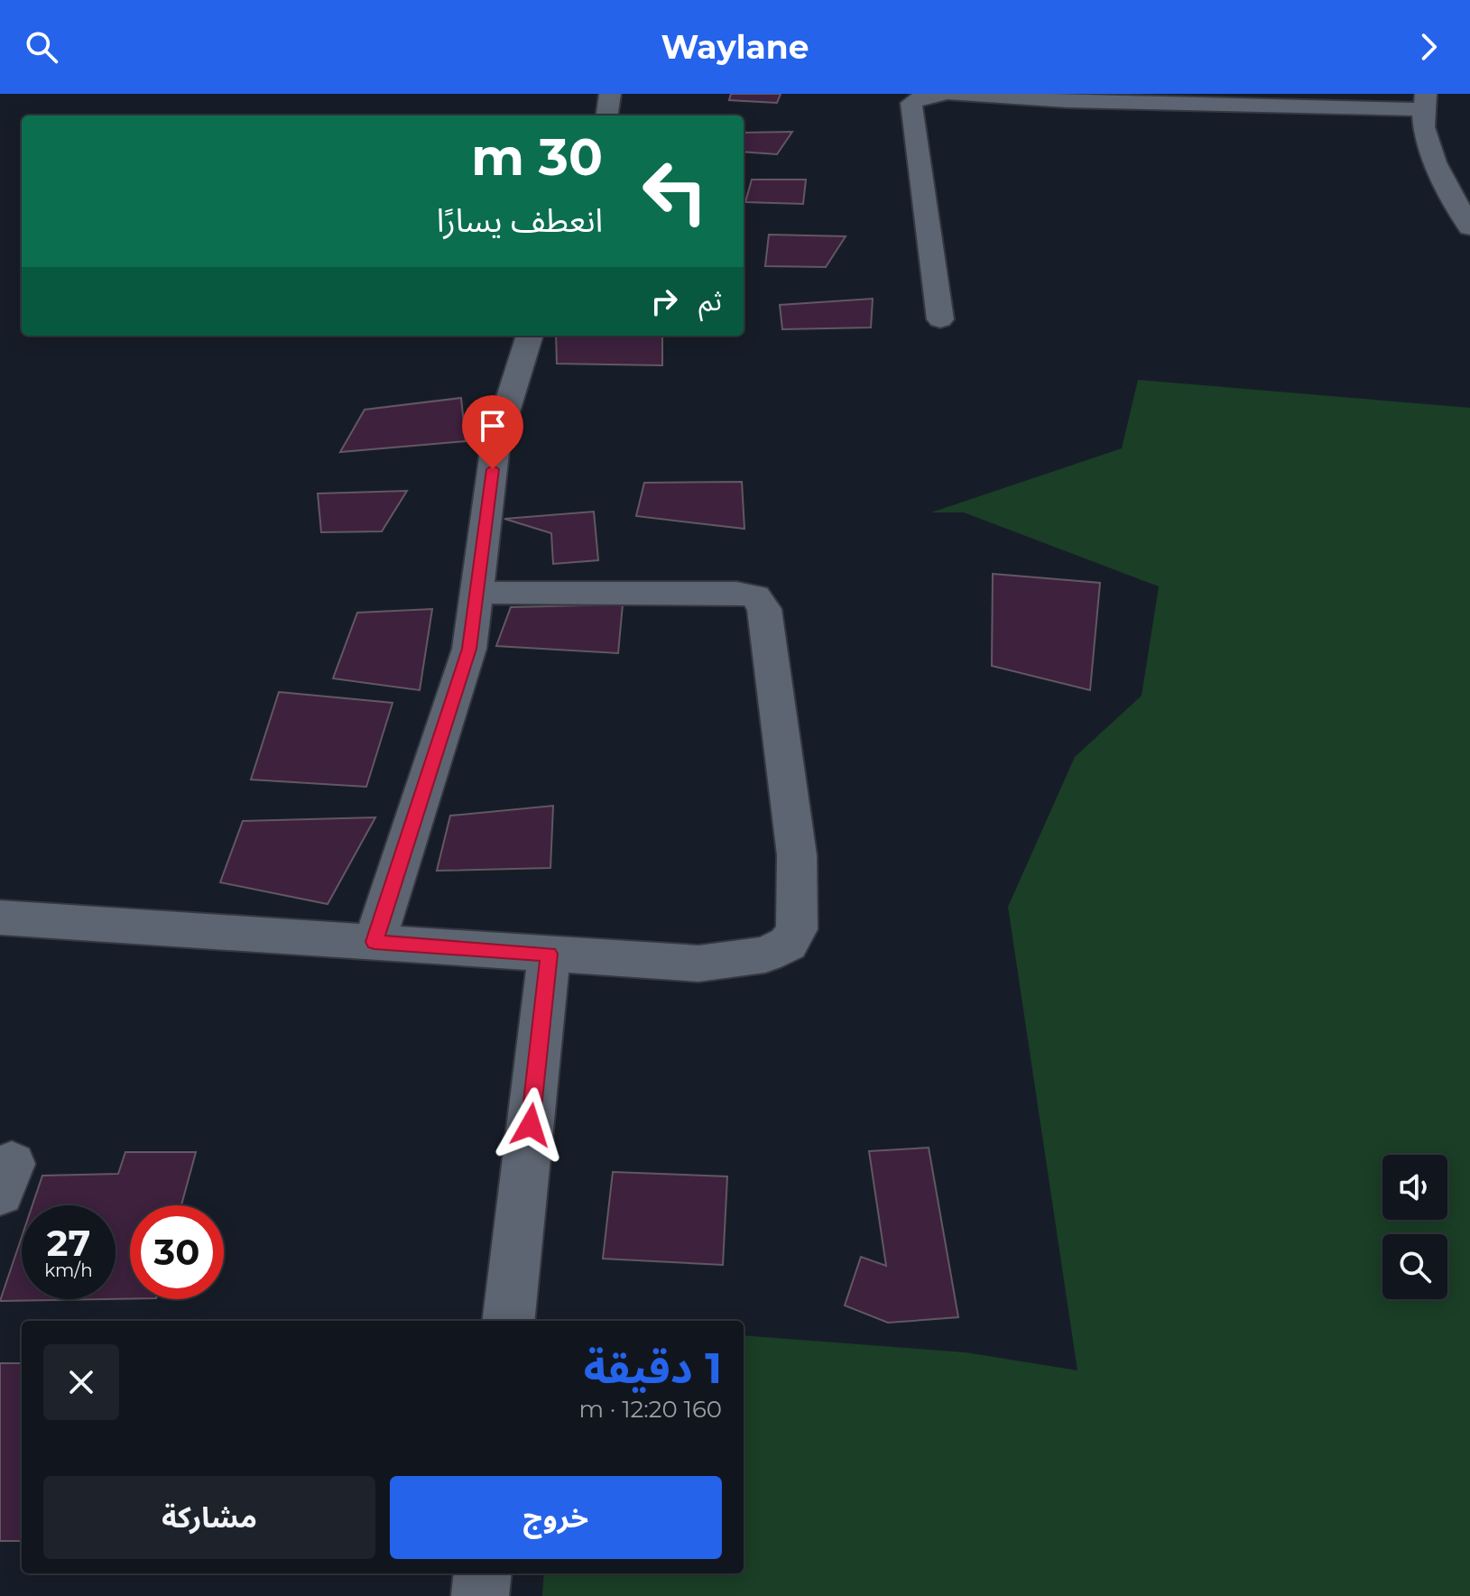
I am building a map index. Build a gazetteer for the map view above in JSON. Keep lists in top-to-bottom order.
{
  "page": {
    "header": "Waylane",
    "turn": ["30 m", "انعطف يسارًا"],
    "then": "ثم",
    "speed": "27 km/h",
    "limit": "30",
    "heading": ["1 دقيقة", "160 m · 12:20"],
    "buttons": ["خروج", "مشاركة"]
  }
}
